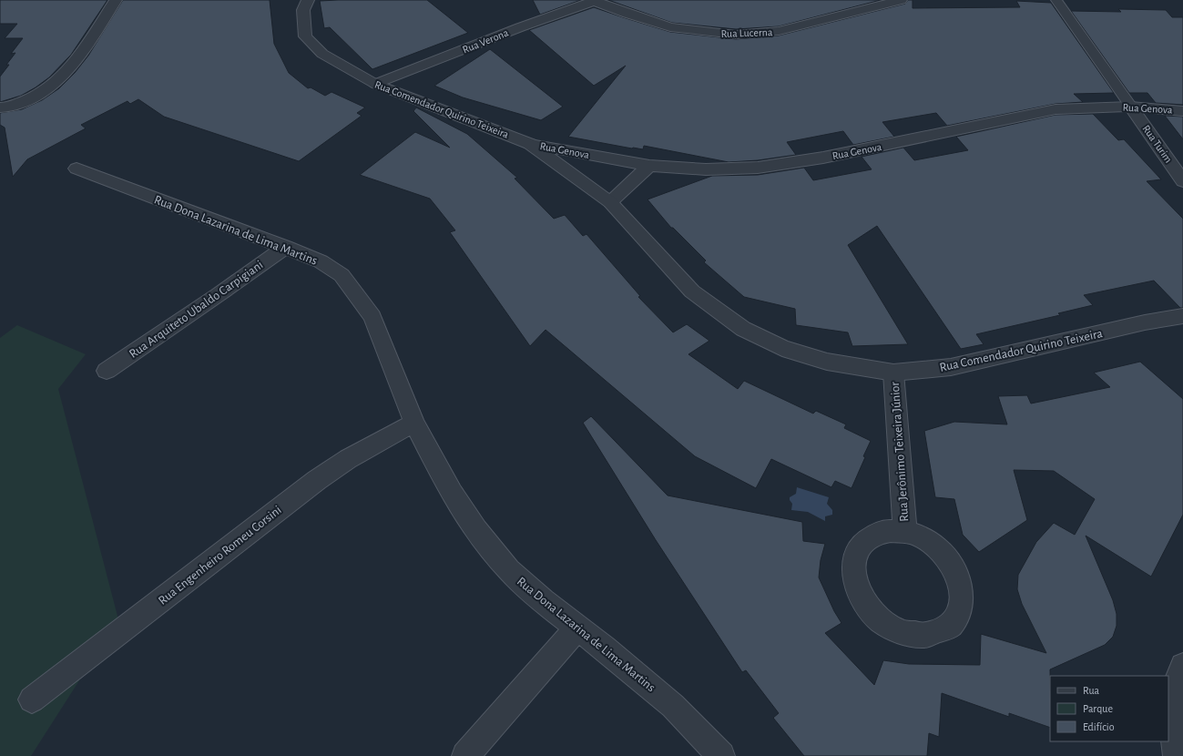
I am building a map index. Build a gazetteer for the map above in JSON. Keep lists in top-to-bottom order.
{
  "streets": {
    "street": [
      "Rua Lucerna",
      "Rua Verona",
      "Rua Genova",
      "Rua Comendador Quirino Teixeira",
      "Rua Turim",
      "Rua Dona Lazarina de Lima Martins",
      "Rua Arquiteto Ubaldo Carpigiani",
      "Rua Jerônimo Teixeira Júnior",
      "Rua Engenheiro Romeu Corsini"
    ]
  },
  "crossings": [
    ["Rua Lucerna", "Rua Verona"],
    ["Rua Verona", "Rua Comendador Quirino Teixeira"],
    ["Rua Genova", "Rua Comendador Quirino Teixeira"],
    ["Rua Genova", "Rua Turim"],
    ["Rua Comendador Quirino Teixeira", "Rua Jerônimo Teixeira Júnior"],
    ["Rua Dona Lazarina de Lima Martins", "Rua Arquiteto Ubaldo Carpigiani"],
    ["Rua Dona Lazarina de Lima Martins", "Rua Engenheiro Romeu Corsini"]
  ],
  "legend": ["Rua", "Parque", "Edifício"]
}
